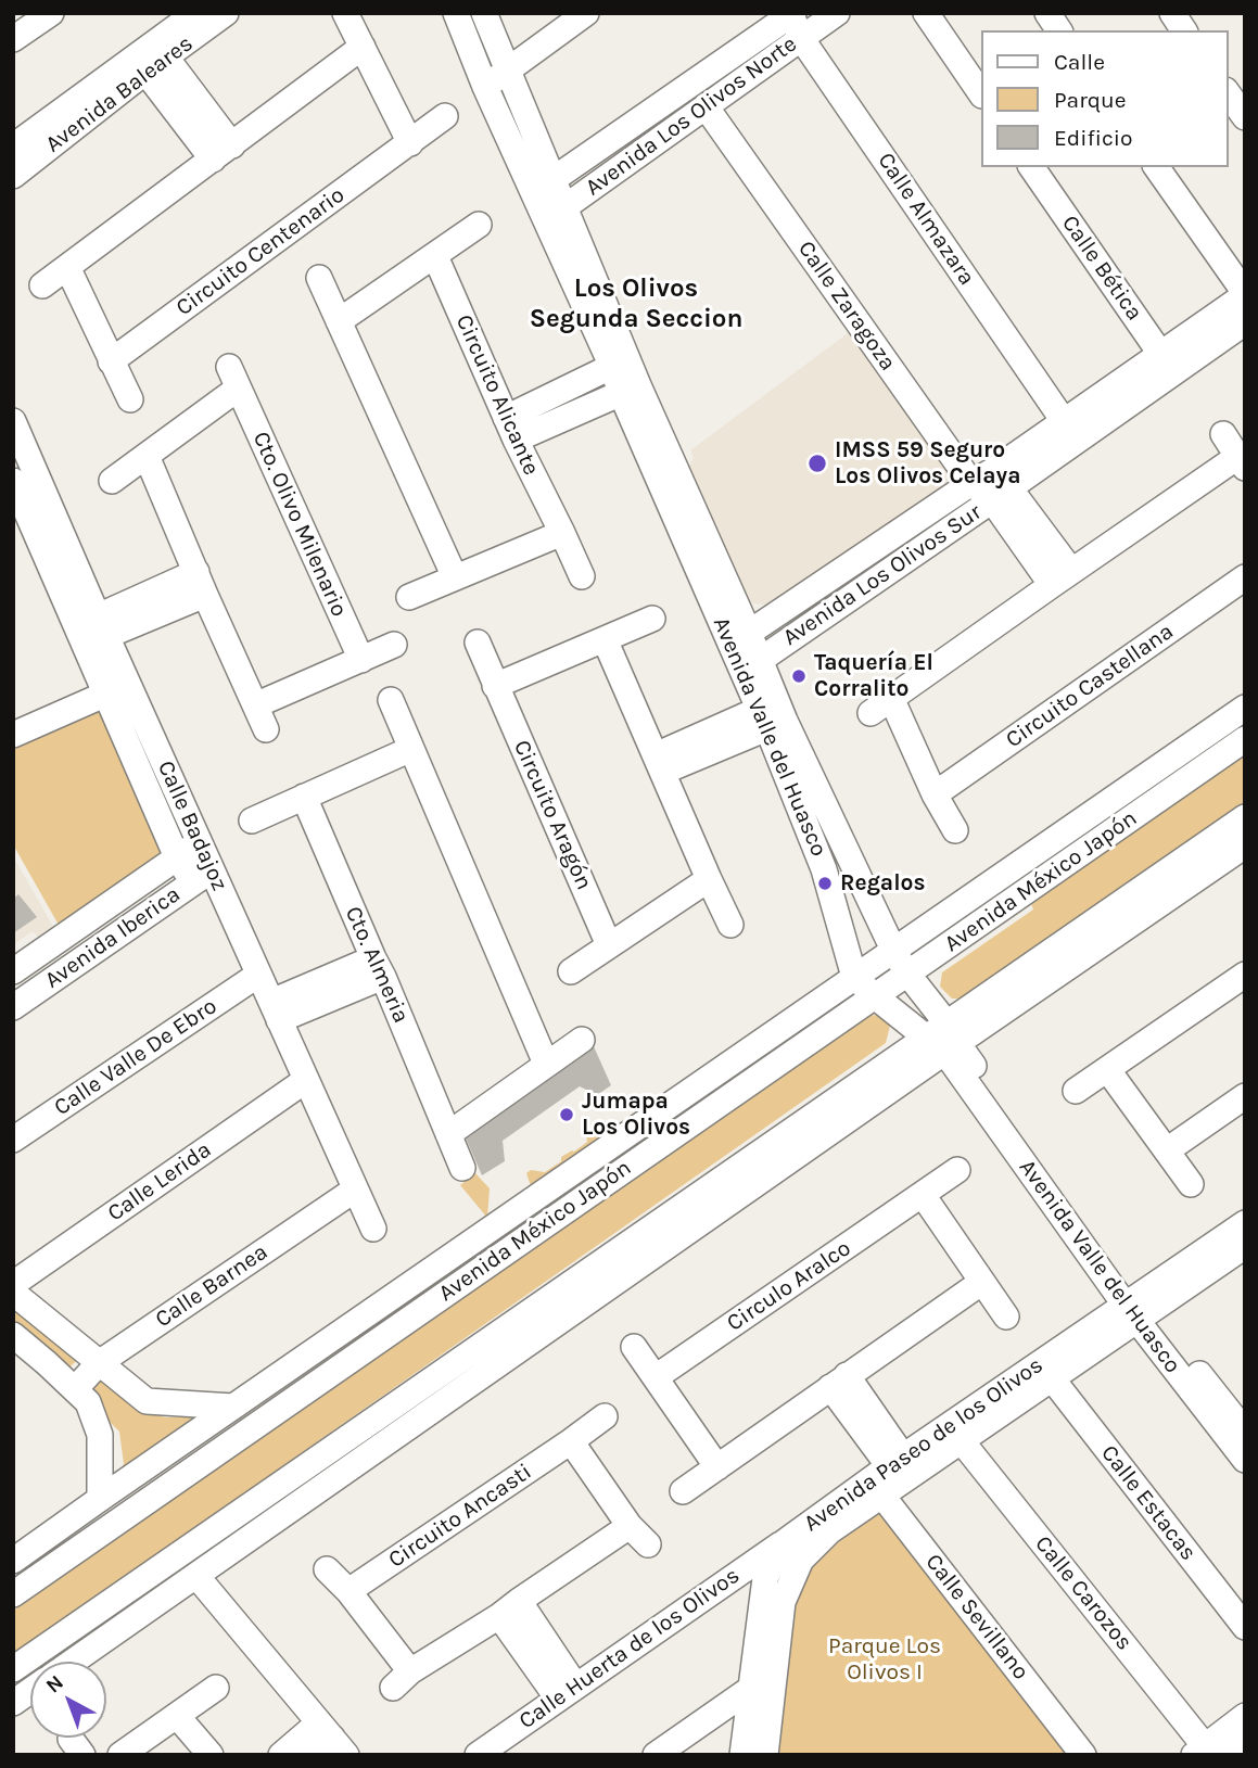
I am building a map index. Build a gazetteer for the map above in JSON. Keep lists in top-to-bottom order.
{
  "streets": {
    "street": [
      "Avenida Baleares",
      "Avenida Los Olivos Norte",
      "Calle Almazara",
      "Circuito Centenario",
      "Calle Bética",
      "Calle Zaragoza",
      "Circuito Alicante",
      "Cto. Olivo Milenario",
      "Avenida Los Olivos Sur",
      "Circuito Castellana",
      "Avenida Valle del Huasco",
      "Circuito Aragón",
      "Calle Badajoz",
      "Avenida México Japón",
      "Avenida Iberica",
      "Cto. Almeria",
      "Calle Valle De Ebro",
      "Calle Lerida",
      "Calle Barnea",
      "Circulo Aralco",
      "Avenida Paseo de los Olivos",
      "Calle Estacas",
      "Circuito Ancasti",
      "Calle Carozos",
      "Calle Sevillano",
      "Calle Huerta de los Olivos"
    ]
  },
  "crossings": [
    ["Avenida Los Olivos Norte", "Calle Almazara"],
    ["Avenida Los Olivos Norte", "Calle Zaragoza"],
    ["Avenida Los Olivos Norte", "Avenida Valle del Huasco"],
    ["Calle Almazara", "Avenida Los Olivos Sur"],
    ["Calle Bética", "Avenida Los Olivos Sur"],
    ["Calle Zaragoza", "Avenida Los Olivos Sur"],
    ["Avenida Los Olivos Sur", "Avenida Valle del Huasco"],
    ["Avenida Valle del Huasco", "Avenida México Japón"],
    ["Avenida Valle del Huasco", "Avenida Paseo de los Olivos"],
    ["Calle Badajoz", "Avenida Iberica"],
    ["Calle Badajoz", "Calle Valle De Ebro"],
    ["Calle Badajoz", "Calle Lerida"],
    ["Calle Badajoz", "Calle Barnea"],
    ["Avenida Paseo de los Olivos", "Calle Estacas"],
    ["Avenida Paseo de los Olivos", "Calle Carozos"],
    ["Avenida Paseo de los Olivos", "Calle Sevillano"],
    ["Avenida Paseo de los Olivos", "Calle Huerta de los Olivos"]
  ],
  "districts": ["Los Olivos Segunda Seccion"],
  "parks": ["Parque Los Olivos I"],
  "places": [
    "IMSS 59 Seguro Los Olivos Celaya",
    "Taquería El Corralito",
    "Regalos",
    "Jumapa Los Olivos"
  ],
  "legend": ["Calle", "Parque", "Edificio"],
  "north": "top left"
}
